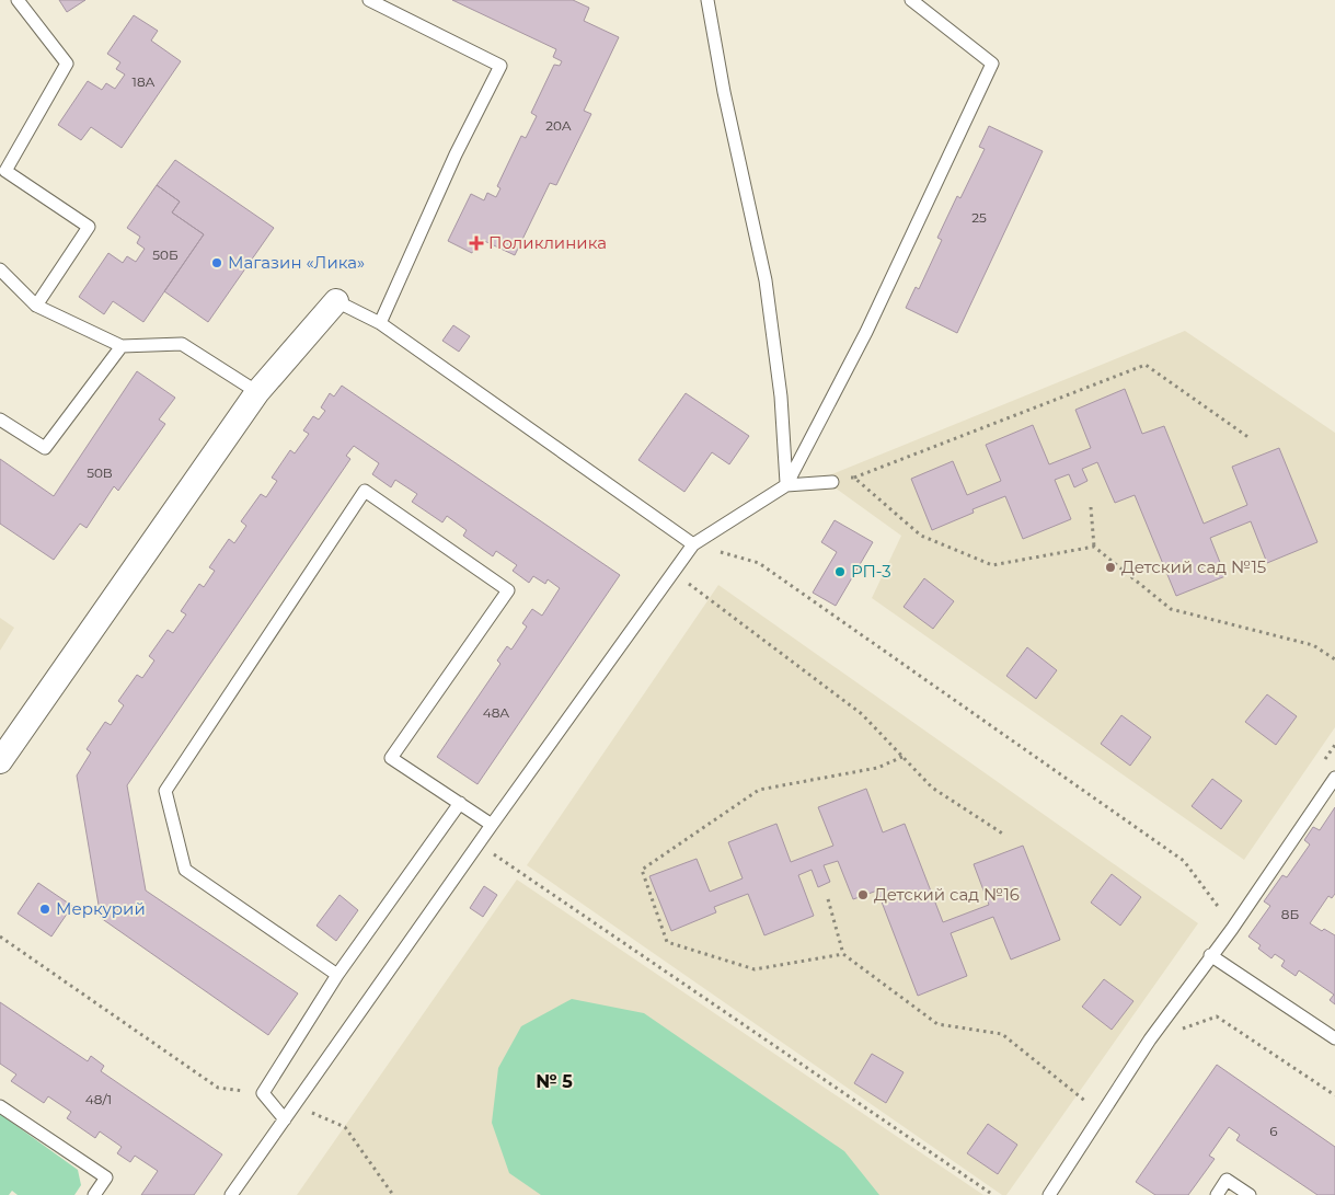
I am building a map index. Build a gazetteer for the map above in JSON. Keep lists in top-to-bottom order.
{
  "districts": ["№ 5"],
  "places": {
    "health": ["Поликлиника"],
    "other": [
      "Магазин «Лика»",
      "Детский сад №15",
      "РП-3",
      "Детский сад №16",
      "Меркурий"
    ]
  },
  "house_numbers": [
    "18А",
    "20А",
    "25",
    "50Б",
    "50В",
    "48А",
    "8Б",
    "48/1",
    "6"
  ]
}
